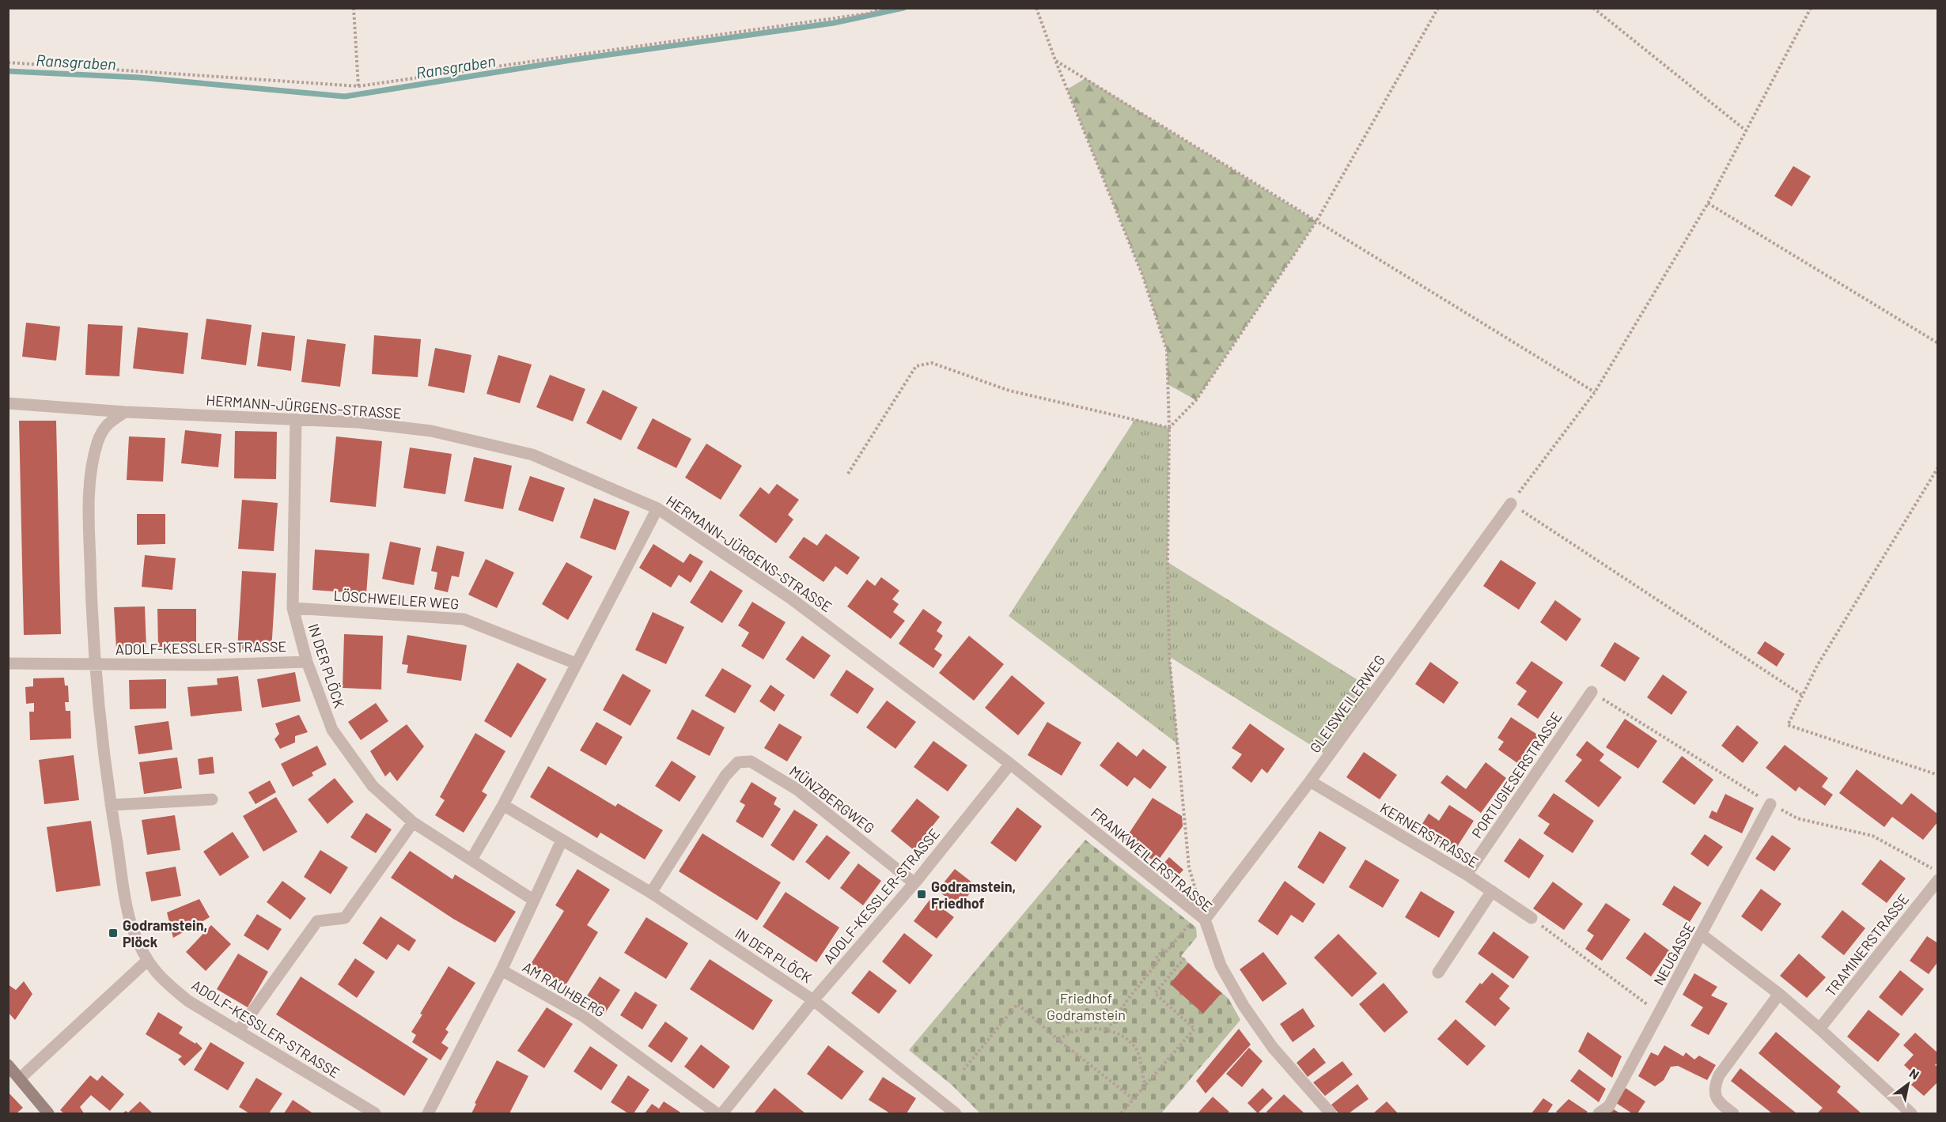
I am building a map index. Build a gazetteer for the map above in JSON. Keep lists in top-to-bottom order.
{
  "streets": {
    "street": [
      "HERMANN-JÜRGENS-STRASSE",
      "LÖSCHWEILER WEG",
      "ADOLF-KESSLER-STRASSE",
      "IN DER PLÖCK",
      "GLEISWEILERWEG",
      "PORTUGIESERSTRASSE",
      "MÜNZBERGWEG",
      "KERNERSTRASSE",
      "FRANKWEILERSTRASSE",
      "TRAMINERSTRASSE",
      "NEUGASSE",
      "AM RAUHBERG"
    ]
  },
  "crossings": [
    ["HERMANN-JÜRGENS-STRASSE", "ADOLF-KESSLER-STRASSE"],
    ["HERMANN-JÜRGENS-STRASSE", "IN DER PLÖCK"],
    ["HERMANN-JÜRGENS-STRASSE", "FRANKWEILERSTRASSE"],
    ["LÖSCHWEILER WEG", "IN DER PLÖCK"],
    ["ADOLF-KESSLER-STRASSE", "IN DER PLÖCK"],
    ["ADOLF-KESSLER-STRASSE", "MÜNZBERGWEG"],
    ["ADOLF-KESSLER-STRASSE", "FRANKWEILERSTRASSE"],
    ["IN DER PLÖCK", "MÜNZBERGWEG"],
    ["GLEISWEILERWEG", "KERNERSTRASSE"],
    ["GLEISWEILERWEG", "FRANKWEILERSTRASSE"],
    ["PORTUGIESERSTRASSE", "KERNERSTRASSE"]
  ],
  "water": ["Ransgraben"],
  "parks": ["Friedhof Godramstein"],
  "places": {
    "transit": ["Godramstein, Friedhof", "Godramstein, Plöck"]
  },
  "north": "top right"
}
